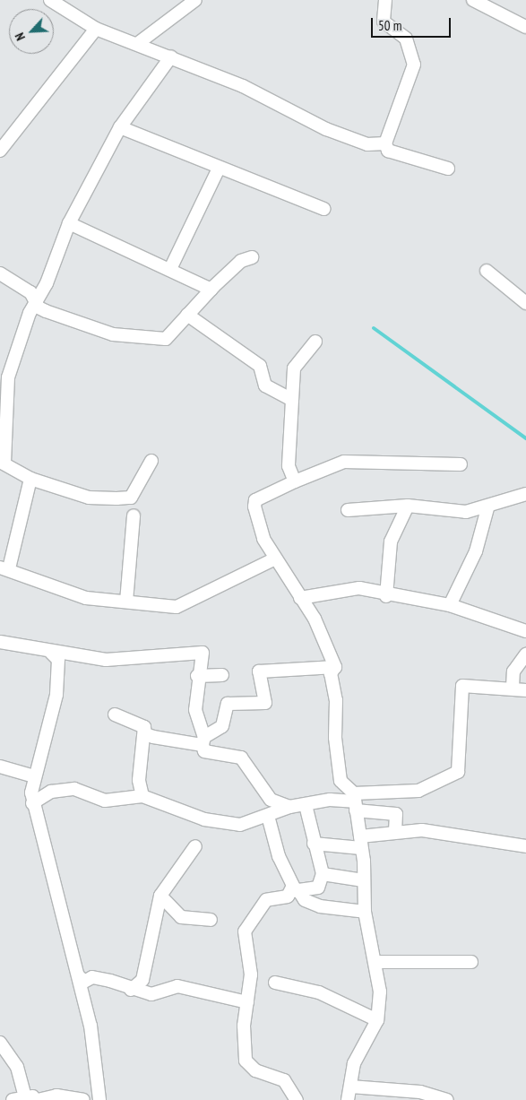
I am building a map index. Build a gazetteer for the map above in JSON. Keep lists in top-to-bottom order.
{
  "scale_bar": "50 m",
  "north": "bottom left"
}
